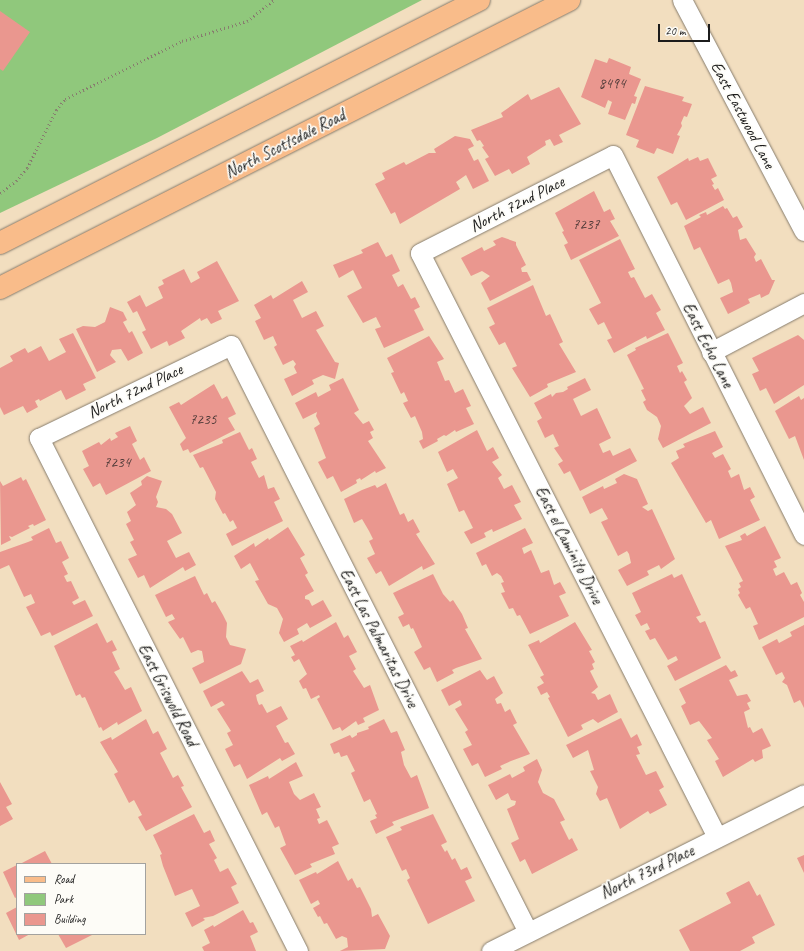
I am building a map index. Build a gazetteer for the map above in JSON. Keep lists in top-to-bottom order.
{
  "streets": {
    "main road": ["North Scottsdale Road"],
    "street": [
      "East Eastwood Lane",
      "North 72nd Place",
      "East Echo Lane",
      "East el Caminito Drive",
      "East Las Palmaritas Drive",
      "East Griswold Road",
      "North 73rd Place"
    ]
  },
  "crossings": [
    ["North 72nd Place", "East Echo Lane"],
    ["North 72nd Place", "East el Caminito Drive"],
    ["North 72nd Place", "East Las Palmaritas Drive"],
    ["North 72nd Place", "East Griswold Road"],
    ["East el Caminito Drive", "North 73rd Place"],
    ["East Las Palmaritas Drive", "North 73rd Place"]
  ],
  "house_numbers": [
    "8494",
    "7237",
    "7235",
    "7234"
  ],
  "legend": ["Road", "Park", "Building"],
  "scale_bar": "20 m"
}
